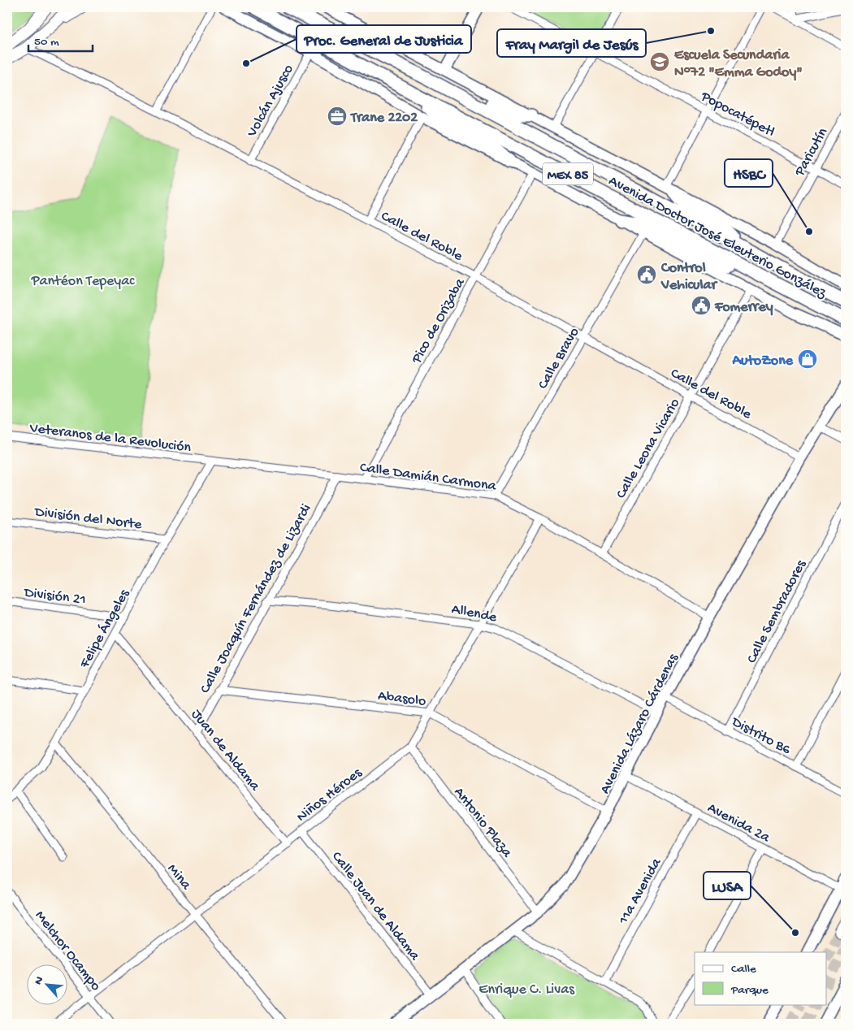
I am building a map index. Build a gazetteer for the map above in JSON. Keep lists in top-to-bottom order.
{
  "streets": {
    "highway": ["MEX 85", "Avenida Doctor José Eleuterio González"],
    "street": [
      "Volcán Ajusco",
      "Popocatépetl",
      "Paricutín",
      "Calle del Roble",
      "Pico de Orizaba",
      "Calle Bravo",
      "Veteranos de la Revolución",
      "Calle Leona Vicario",
      "Calle Damián Carmona",
      "División del Norte",
      "División 21",
      "Calle Joaquín Fernández de Lizardi",
      "Calle Sembradores",
      "Allende",
      "Felipe Ángeles",
      "Abasolo",
      "Avenida Lázaro Cárdenas",
      "Distrito B6",
      "Juan de Aldama",
      "Niños Héroes",
      "Antonio Plaza",
      "Avenida 2a",
      "Mina",
      "11a Avenida",
      "Calle Juan de Aldama",
      "Melchor Ocampo"
    ]
  },
  "crossings": [
    ["Volcán Ajusco", "Calle del Roble"],
    ["Popocatépetl", "Paricutín"],
    ["Calle del Roble", "Pico de Orizaba"],
    ["Calle del Roble", "Calle Bravo"],
    ["Calle del Roble", "Calle Leona Vicario"],
    ["Calle del Roble", "Avenida Lázaro Cárdenas"],
    ["Pico de Orizaba", "Calle Damián Carmona"],
    ["Calle Bravo", "Calle Damián Carmona"],
    ["Veteranos de la Revolución", "Calle Damián Carmona"],
    ["Veteranos de la Revolución", "Felipe Ángeles"],
    ["Calle Leona Vicario", "Calle Damián Carmona"],
    ["Calle Damián Carmona", "Calle Joaquín Fernández de Lizardi"],
    ["Calle Damián Carmona", "Felipe Ángeles"],
    ["Calle Damián Carmona", "Avenida Lázaro Cárdenas"],
    ["Calle Damián Carmona", "Niños Héroes"],
    ["División del Norte", "Felipe Ángeles"],
    ["División 21", "Felipe Ángeles"],
    ["Calle Joaquín Fernández de Lizardi", "Allende"],
    ["Calle Joaquín Fernández de Lizardi", "Abasolo"],
    ["Calle Joaquín Fernández de Lizardi", "Juan de Aldama"],
    ["Calle Sembradores", "Distrito B6"],
    ["Allende", "Avenida Lázaro Cárdenas"],
    ["Allende", "Niños Héroes"],
    ["Felipe Ángeles", "Juan de Aldama"],
    ["Felipe Ángeles", "Mina"],
    ["Abasolo", "Avenida Lázaro Cárdenas"],
    ["Abasolo", "Niños Héroes"],
    ["Avenida Lázaro Cárdenas", "Distrito B6"],
    ["Avenida Lázaro Cárdenas", "Antonio Plaza"],
    ["Avenida Lázaro Cárdenas", "Avenida 2a"],
    ["Avenida Lázaro Cárdenas", "Calle Juan de Aldama"],
    ["Juan de Aldama", "Niños Héroes"],
    ["Niños Héroes", "Antonio Plaza"],
    ["Niños Héroes", "Mina"],
    ["Niños Héroes", "Calle Juan de Aldama"],
    ["Niños Héroes", "Melchor Ocampo"],
    ["Avenida 2a", "11a Avenida"]
  ],
  "parks": ["Pantéon Tepeyac", "Enrique C. Livas"],
  "places": {
    "other": [
      "Fray Margil de Jesús",
      "Proc. General de Justicia",
      "HSBC",
      "LUSA"
    ],
    "school or university": ["Escuela Secundaria N°72 \"Emma Godoy\""],
    "office": ["Trane 2202"],
    "public building": ["Control Vehicular", "Fomerrey"],
    "shop": ["AutoZone"]
  },
  "legend": ["Calle", "Parque"],
  "scale_bar": "50 m",
  "north": "top left"
}
